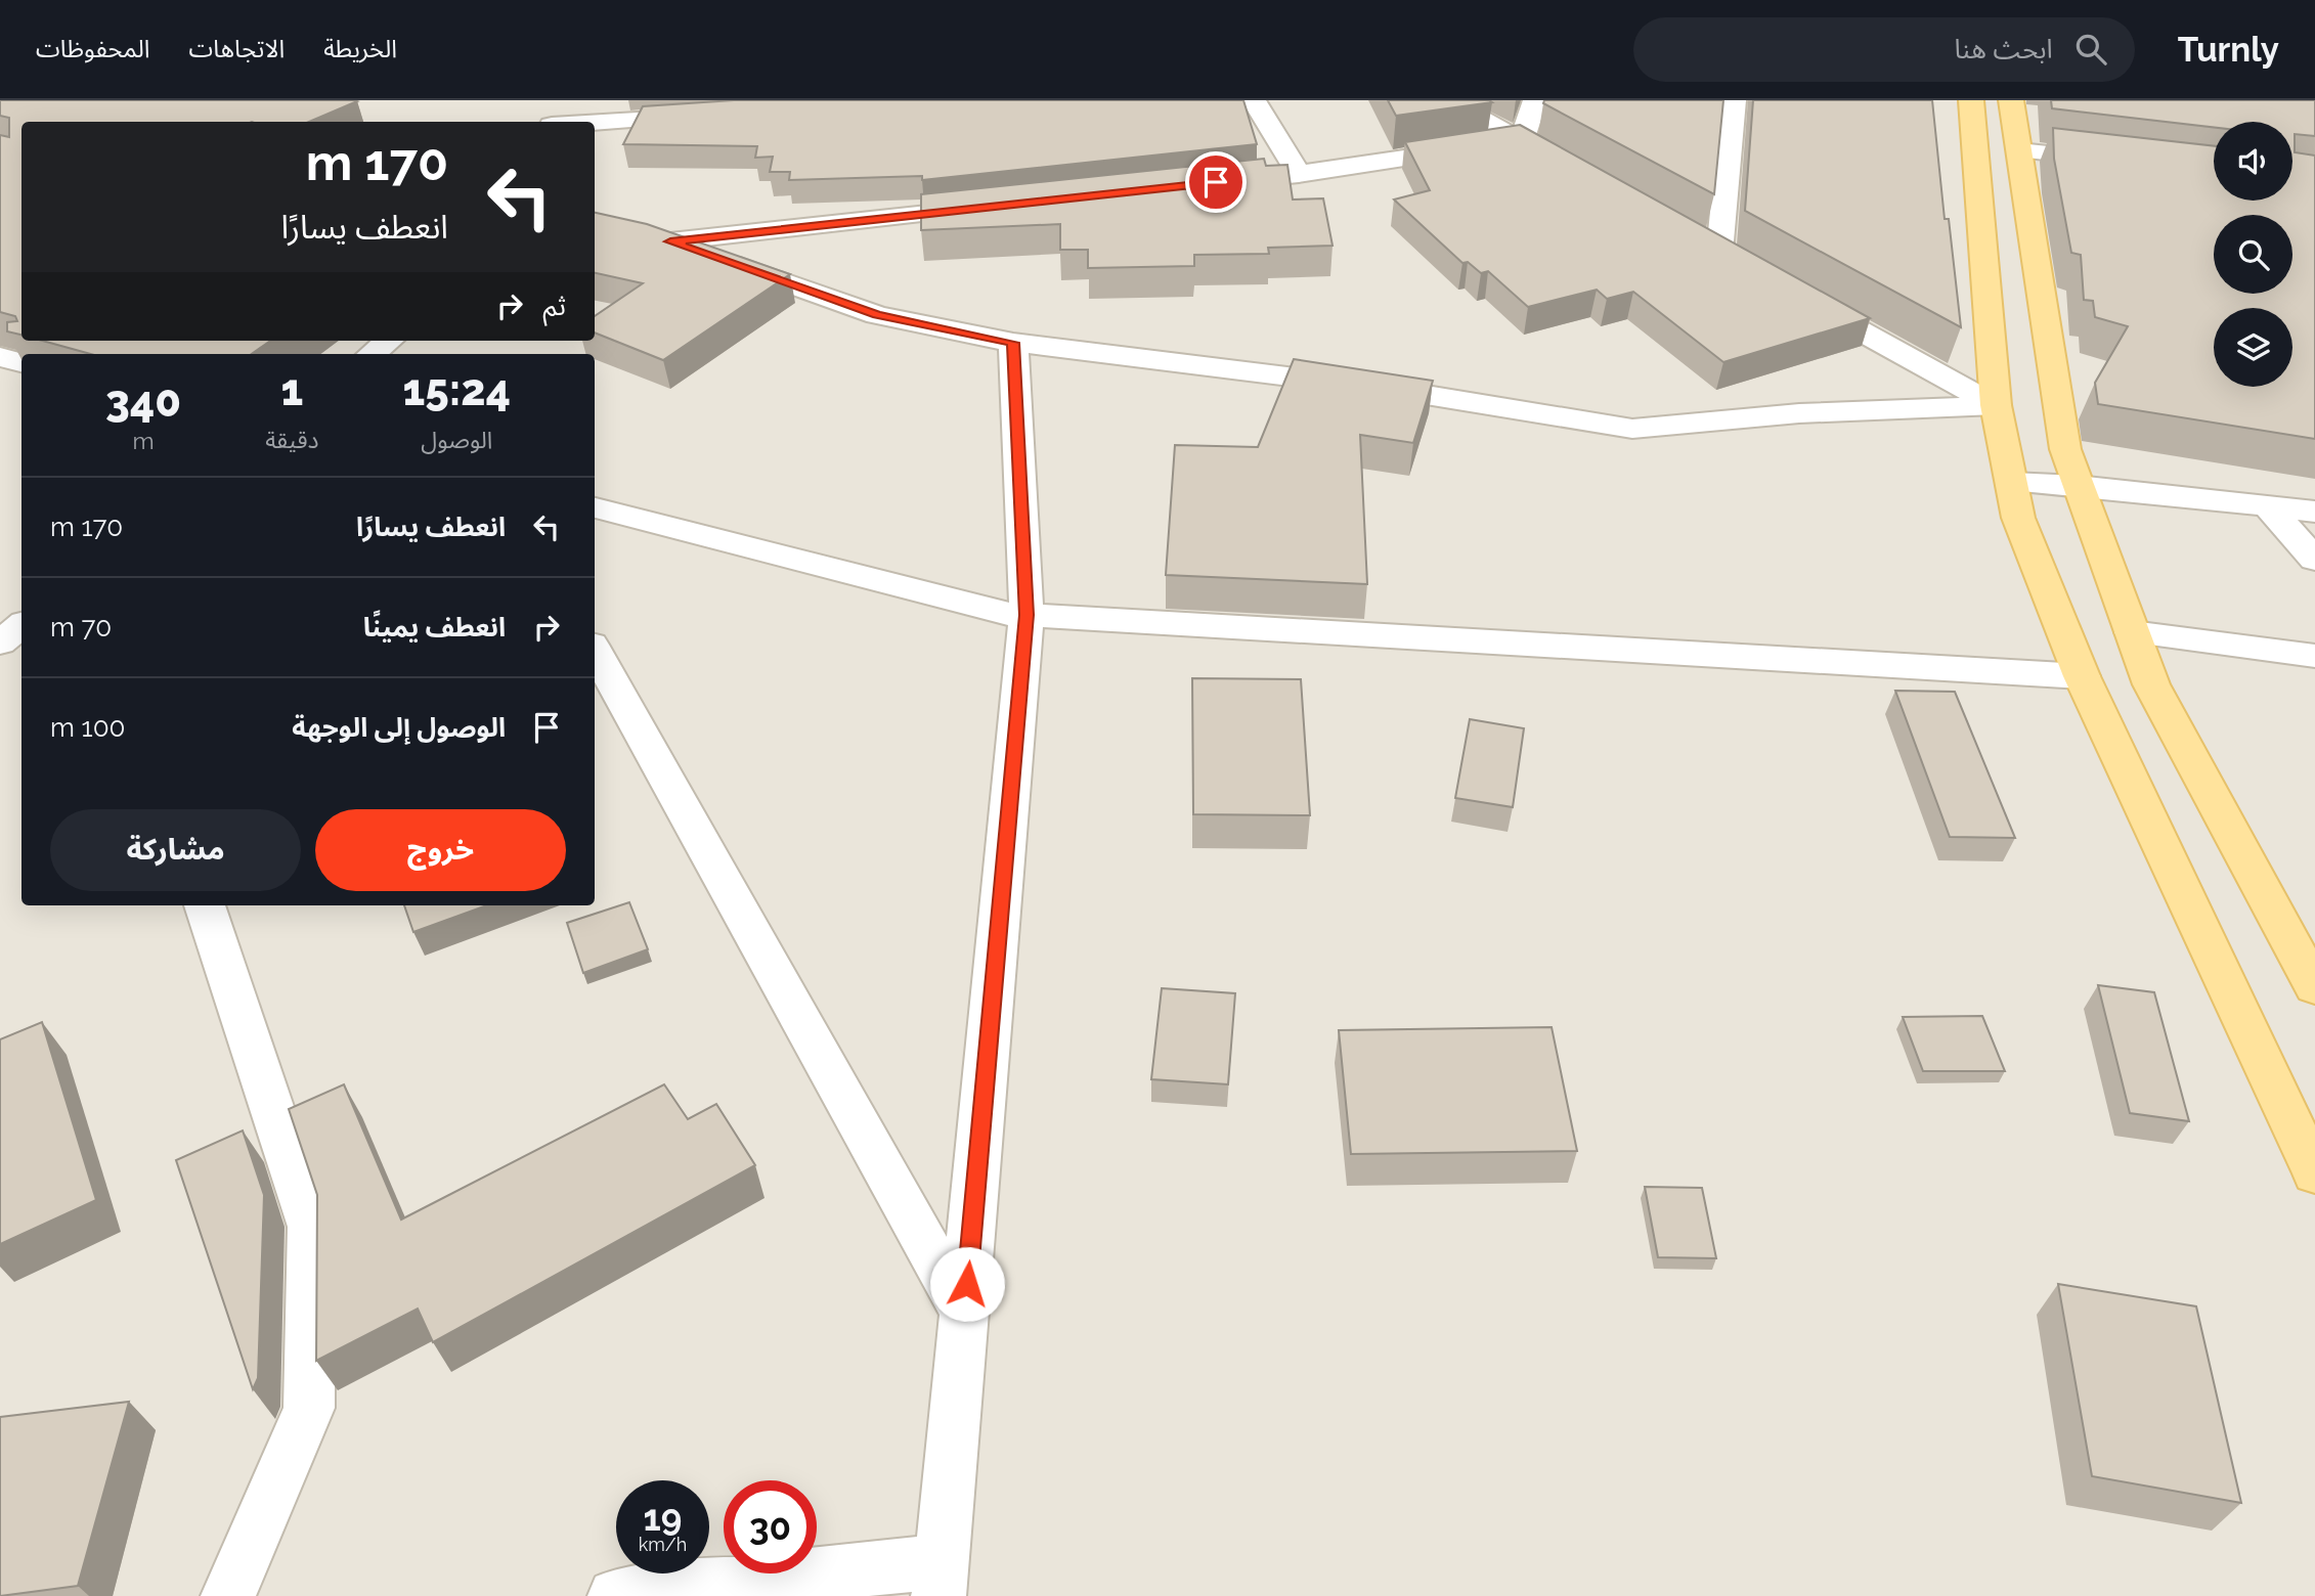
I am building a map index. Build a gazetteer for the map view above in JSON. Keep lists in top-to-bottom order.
{
  "page": {
    "header": "Turnly",
    "search": "ابحث هنا",
    "nav": ["الخريطة", "الاتجاهات", "المحفوظات"],
    "turn": ["170 m", "انعطف يسارًا"],
    "then": "ثم",
    "eta": [
      "15:24",
      "الوصول",
      "1",
      "دقيقة",
      "340",
      "m"
    ],
    "list": [
      {
        "name": "انعطف يسارًا",
        "value": "170 m"
      },
      {
        "name": "انعطف يمينًا",
        "value": "70 m"
      },
      {
        "name": "الوصول إلى الوجهة",
        "value": "100 m"
      }
    ],
    "buttons": ["خروج", "مشاركة"],
    "speed": "19 km/h",
    "limit": "30"
  }
}
